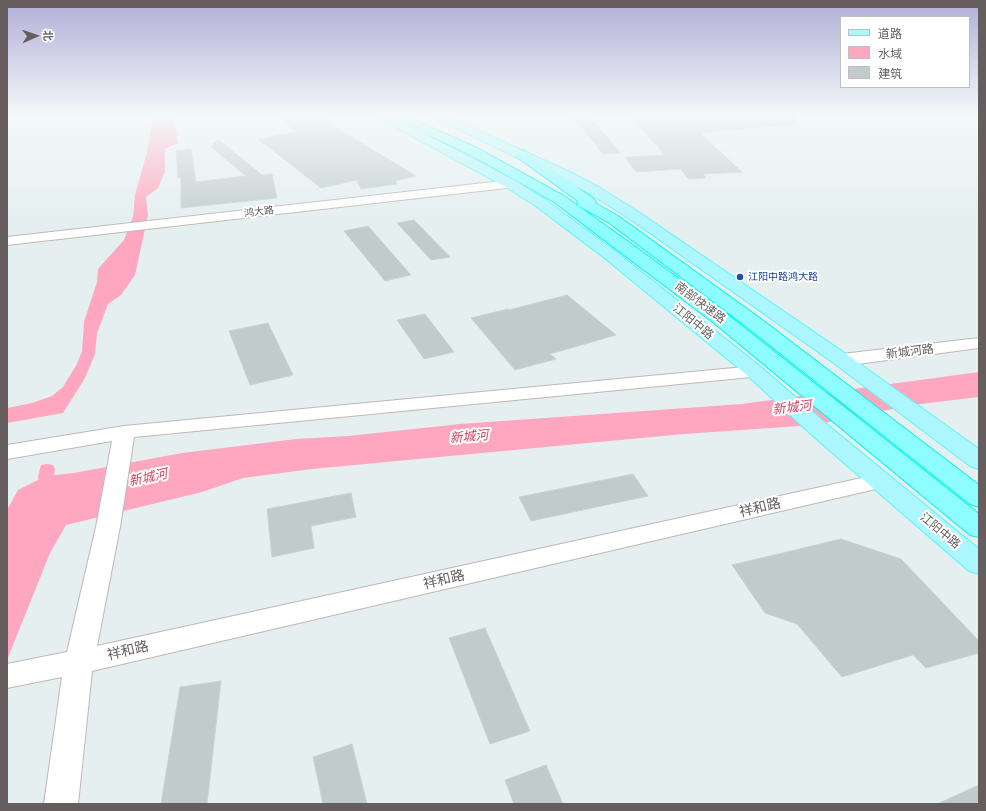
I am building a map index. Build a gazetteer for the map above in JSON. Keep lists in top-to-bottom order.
{
  "streets": {
    "highway": ["南部快速路"],
    "main road": ["江阳中路"],
    "street": ["鸿大路", "新城河路", "祥和路"]
  },
  "crossings": [
    ["鸿大路", "江阳中路"],
    ["江阳中路", "祥和路"]
  ],
  "water": ["新城河"],
  "places": ["江阳中路鸿大路"],
  "legend": ["道路", "水域", "建筑"],
  "north": "right"
}
